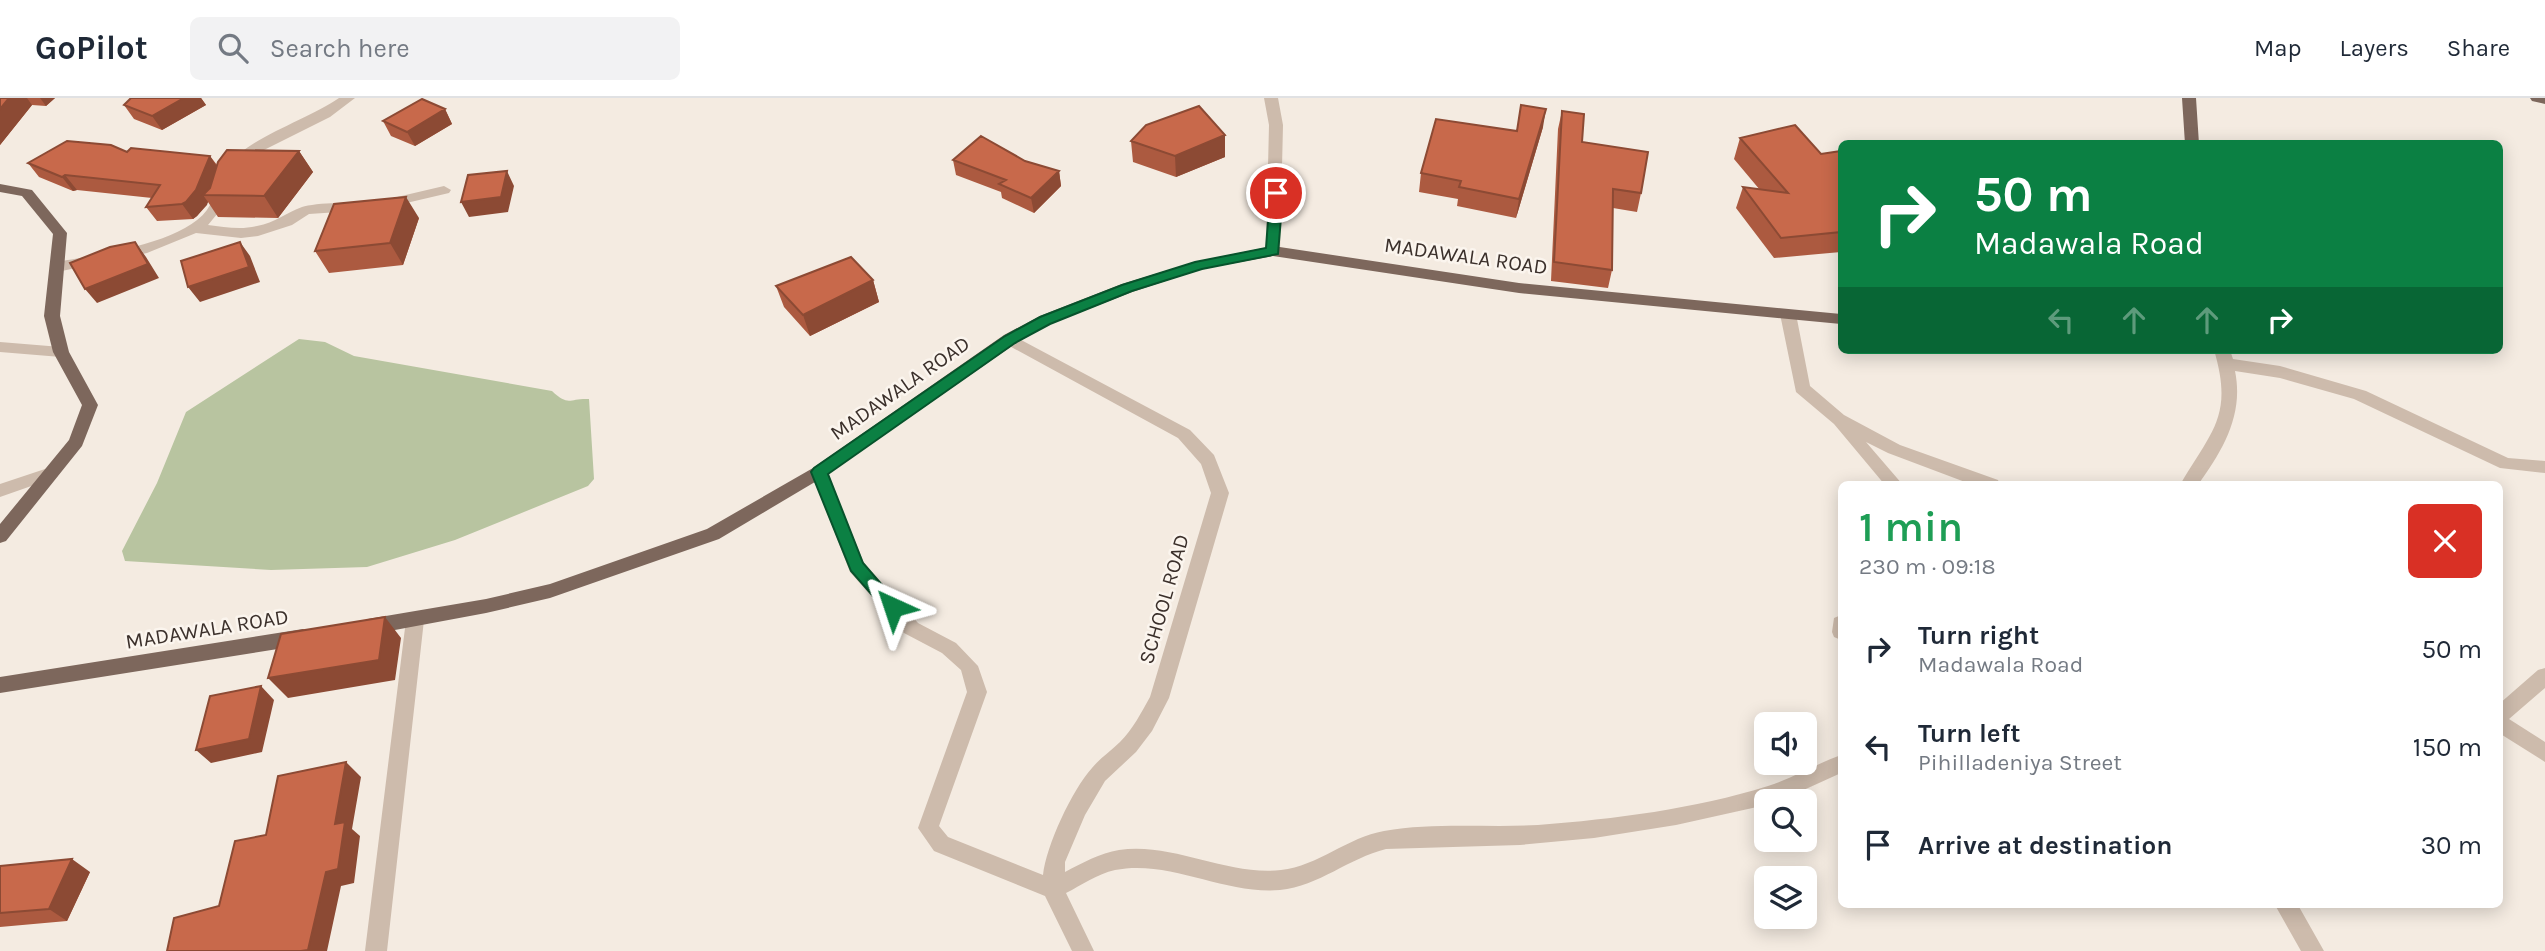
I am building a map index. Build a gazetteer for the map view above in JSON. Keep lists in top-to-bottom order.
{
  "streets": {
    "main road": ["MADAWALA ROAD"],
    "street": ["SCHOOL ROAD"]
  },
  "crossings": [
    ["MADAWALA ROAD", "SCHOOL ROAD"]
  ],
  "page": {
    "header": "GoPilot",
    "search": "Search here",
    "nav": ["Map", "Layers", "Share"],
    "turn": ["50 m", "Madawala Road"],
    "heading": ["1 min", "230 m · 09:18"],
    "list": [
      {
        "name": "Turn right",
        "note": "Madawala Road",
        "value": "50 m"
      },
      {
        "name": "Turn left",
        "note": "Pihilladeniya Street",
        "value": "150 m"
      },
      {
        "name": "Arrive at destination",
        "value": "30 m"
      }
    ]
  }
}
